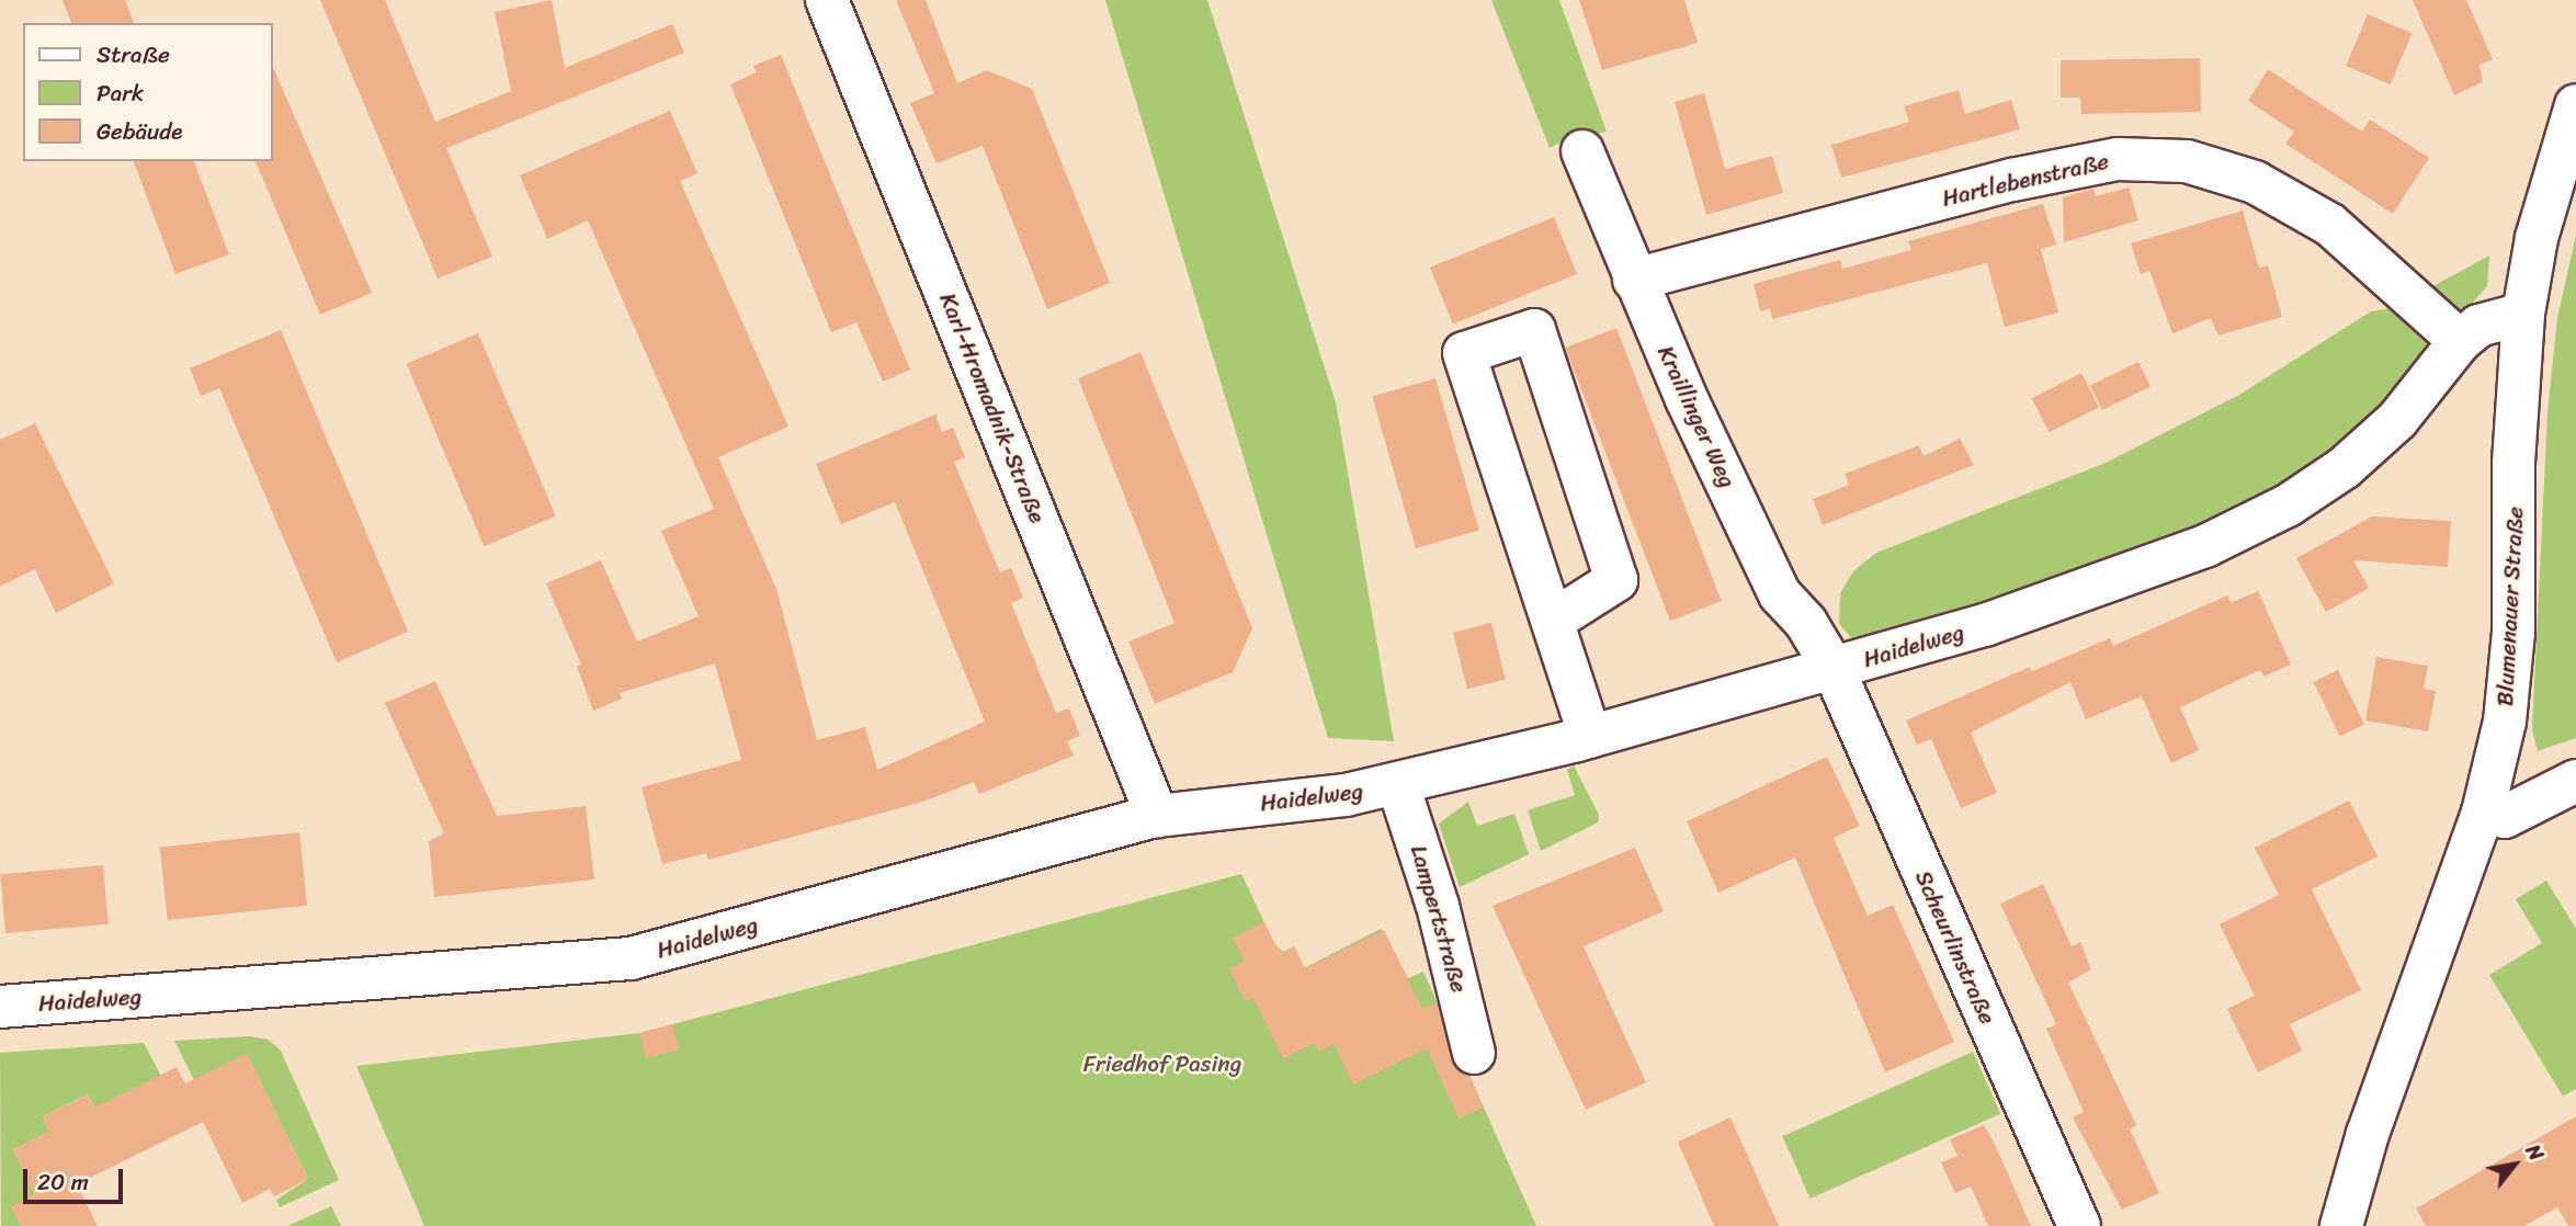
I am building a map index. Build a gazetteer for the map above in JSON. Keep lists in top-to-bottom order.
{
  "streets": {
    "street": [
      "Hartlebenstraße",
      "Karl-Hromadnik-Straße",
      "Kraillinger Weg",
      "Blumenauer Straße",
      "Haidelweg",
      "Lampertstraße",
      "Scheurlinstraße"
    ]
  },
  "crossings": [
    ["Hartlebenstraße", "Kraillinger Weg"],
    ["Hartlebenstraße", "Haidelweg"],
    ["Karl-Hromadnik-Straße", "Haidelweg"],
    ["Kraillinger Weg", "Haidelweg"],
    ["Kraillinger Weg", "Scheurlinstraße"],
    ["Blumenauer Straße", "Haidelweg"],
    ["Haidelweg", "Lampertstraße"],
    ["Haidelweg", "Scheurlinstraße"]
  ],
  "parks": ["Friedhof Pasing"],
  "legend": ["Straße", "Park", "Gebäude"],
  "scale_bar": "20 m",
  "north": "top right"
}
